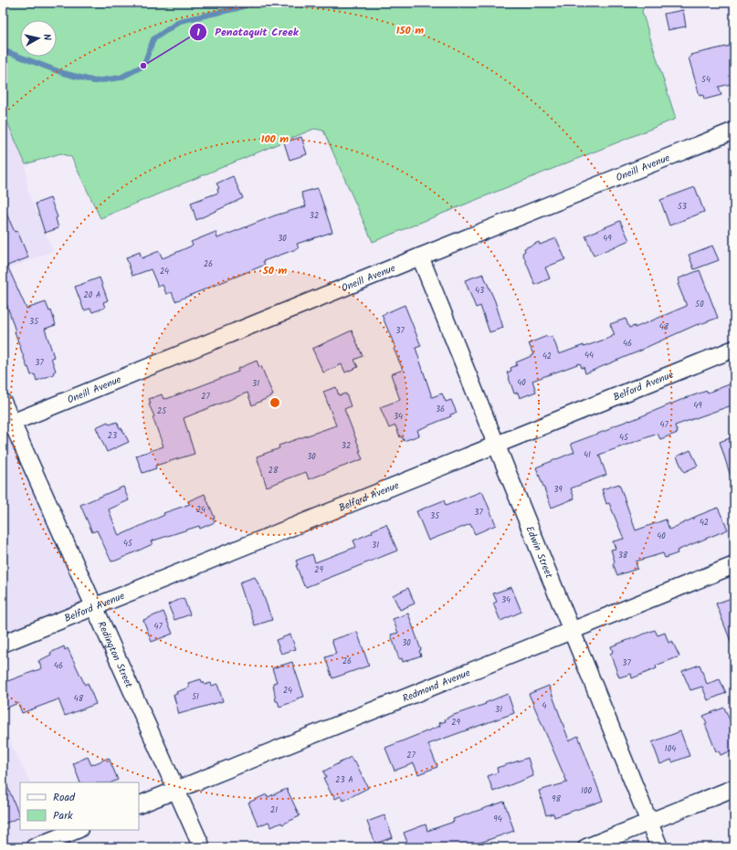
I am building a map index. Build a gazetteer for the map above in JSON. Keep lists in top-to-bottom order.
{
  "streets": {
    "street": [
      "Oneill Avenue",
      "Belford Avenue",
      "Edwin Street",
      "Redington Street",
      "Redmond Avenue"
    ]
  },
  "crossings": [
    ["Oneill Avenue", "Edwin Street"],
    ["Oneill Avenue", "Redington Street"],
    ["Belford Avenue", "Edwin Street"],
    ["Belford Avenue", "Redington Street"],
    ["Edwin Street", "Redmond Avenue"],
    ["Redington Street", "Redmond Avenue"]
  ],
  "places": ["Penataquit Creek"],
  "house_numbers": [
    "54",
    "53",
    "32",
    "30",
    "49",
    "26",
    "24",
    "43",
    "20 A",
    "50",
    "35",
    "48",
    "37",
    "46",
    "44",
    "42",
    "37",
    "40",
    "31",
    "27",
    "49",
    "36",
    "25",
    "34",
    "47",
    "23",
    "45",
    "32",
    "41",
    "30",
    "28",
    "39",
    "24",
    "37",
    "35",
    "42",
    "40",
    "45",
    "31",
    "38",
    "29",
    "34",
    "47",
    "30",
    "26",
    "37",
    "46",
    "24",
    "51",
    "48",
    "4",
    "31",
    "29",
    "104",
    "27",
    "23 A",
    "100",
    "98",
    "21",
    "94"
  ],
  "legend": ["Road", "Park"],
  "north": "right",
  "rings": ["150 m", "100 m", "50 m"]
}
